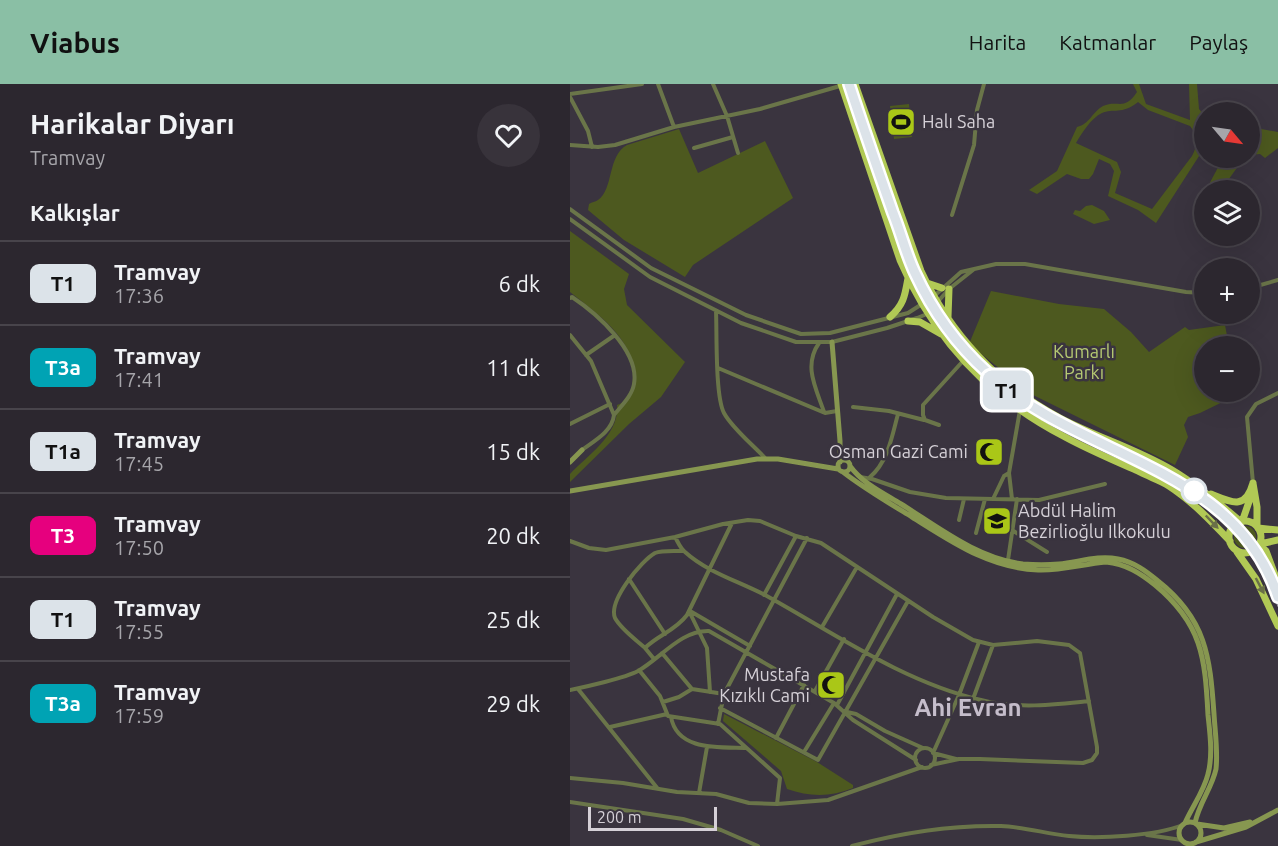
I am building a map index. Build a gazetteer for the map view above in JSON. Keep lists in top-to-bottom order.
{
  "districts": ["Ahi Evran"],
  "parks": ["Kumarlı Parkı"],
  "places": {
    "sports": ["Halı Saha"],
    "mosque": ["Osman Gazi Cami", "Mustafa Kızıklı Cami"],
    "school or university": ["Abdül Halim Bezirlioğlu Ilkokulu"]
  },
  "lines": ["tram line T1"],
  "scale_bar": "200 m",
  "north": "bottom right",
  "page": {
    "header": "Viabus",
    "nav": ["Harita", "Katmanlar", "Paylaş"],
    "heading": [
      ["Harikalar Diyarı", "Tramvay"],
      "Kalkışlar"
    ],
    "on_map": "T1",
    "map_buttons": ["+", "−"],
    "list": [
      {
        "mark": "T1",
        "name": "Tramvay",
        "note": "17:36",
        "value": "6 dk"
      },
      {
        "mark": "T3a",
        "name": "Tramvay",
        "note": "17:41",
        "value": "11 dk"
      },
      {
        "mark": "T1a",
        "name": "Tramvay",
        "note": "17:45",
        "value": "15 dk"
      },
      {
        "mark": "T3",
        "name": "Tramvay",
        "note": "17:50",
        "value": "20 dk"
      },
      {
        "mark": "T1",
        "name": "Tramvay",
        "note": "17:55",
        "value": "25 dk"
      },
      {
        "mark": "T3a",
        "name": "Tramvay",
        "note": "17:59",
        "value": "29 dk"
      }
    ],
    "scale": "200 m"
  }
}
